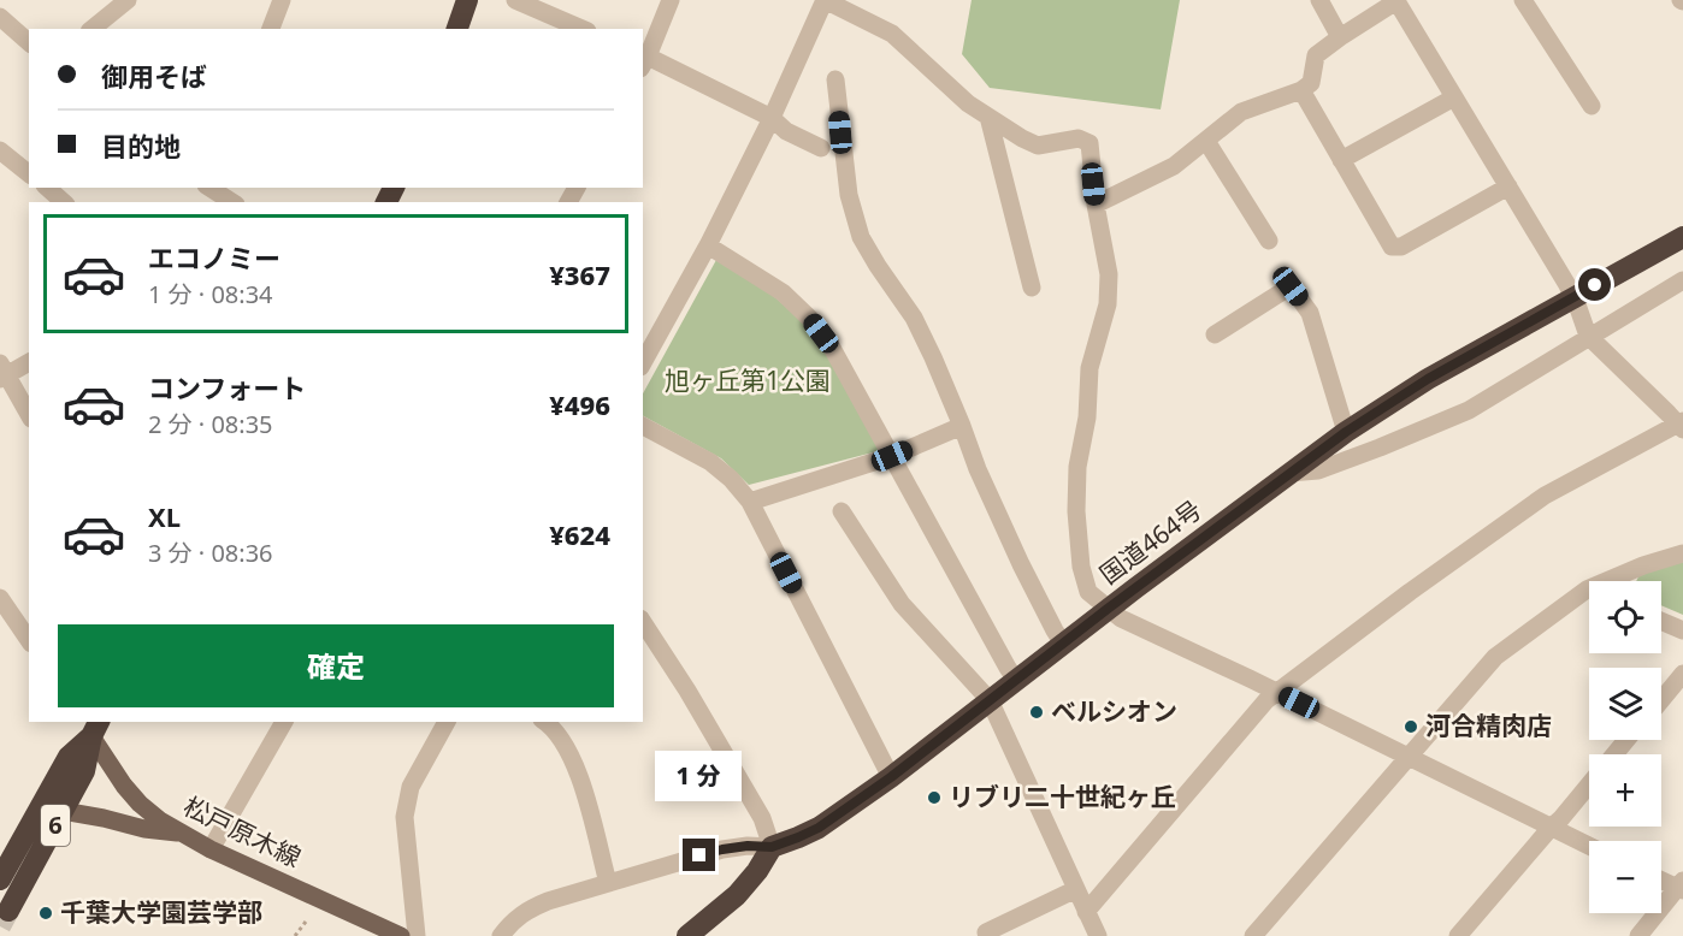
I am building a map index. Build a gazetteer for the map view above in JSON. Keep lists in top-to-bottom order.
{
  "streets": {
    "highway": ["国道464号", "6"],
    "main road": ["松戸原木線"]
  },
  "crossings": [
    ["6", "松戸原木線"]
  ],
  "parks": ["旭ヶ丘第1公園"],
  "places": [
    "ベルシオン",
    "河合精肉店",
    "リブリ二十世紀ヶ丘",
    "千葉大学園芸学部"
  ],
  "page": {
    "banner": ["御用そば", "目的地"],
    "list": [
      {
        "name": "エコノミー",
        "note": "1 分 · 08:34",
        "value": "¥367"
      },
      {
        "name": "コンフォート",
        "note": "2 分 · 08:35",
        "value": "¥496"
      },
      {
        "name": "XL",
        "note": "3 分 · 08:36",
        "value": "¥624"
      }
    ],
    "map_buttons": ["+", "−"],
    "buttons": "確定",
    "bubble": "1 分"
  }
}
